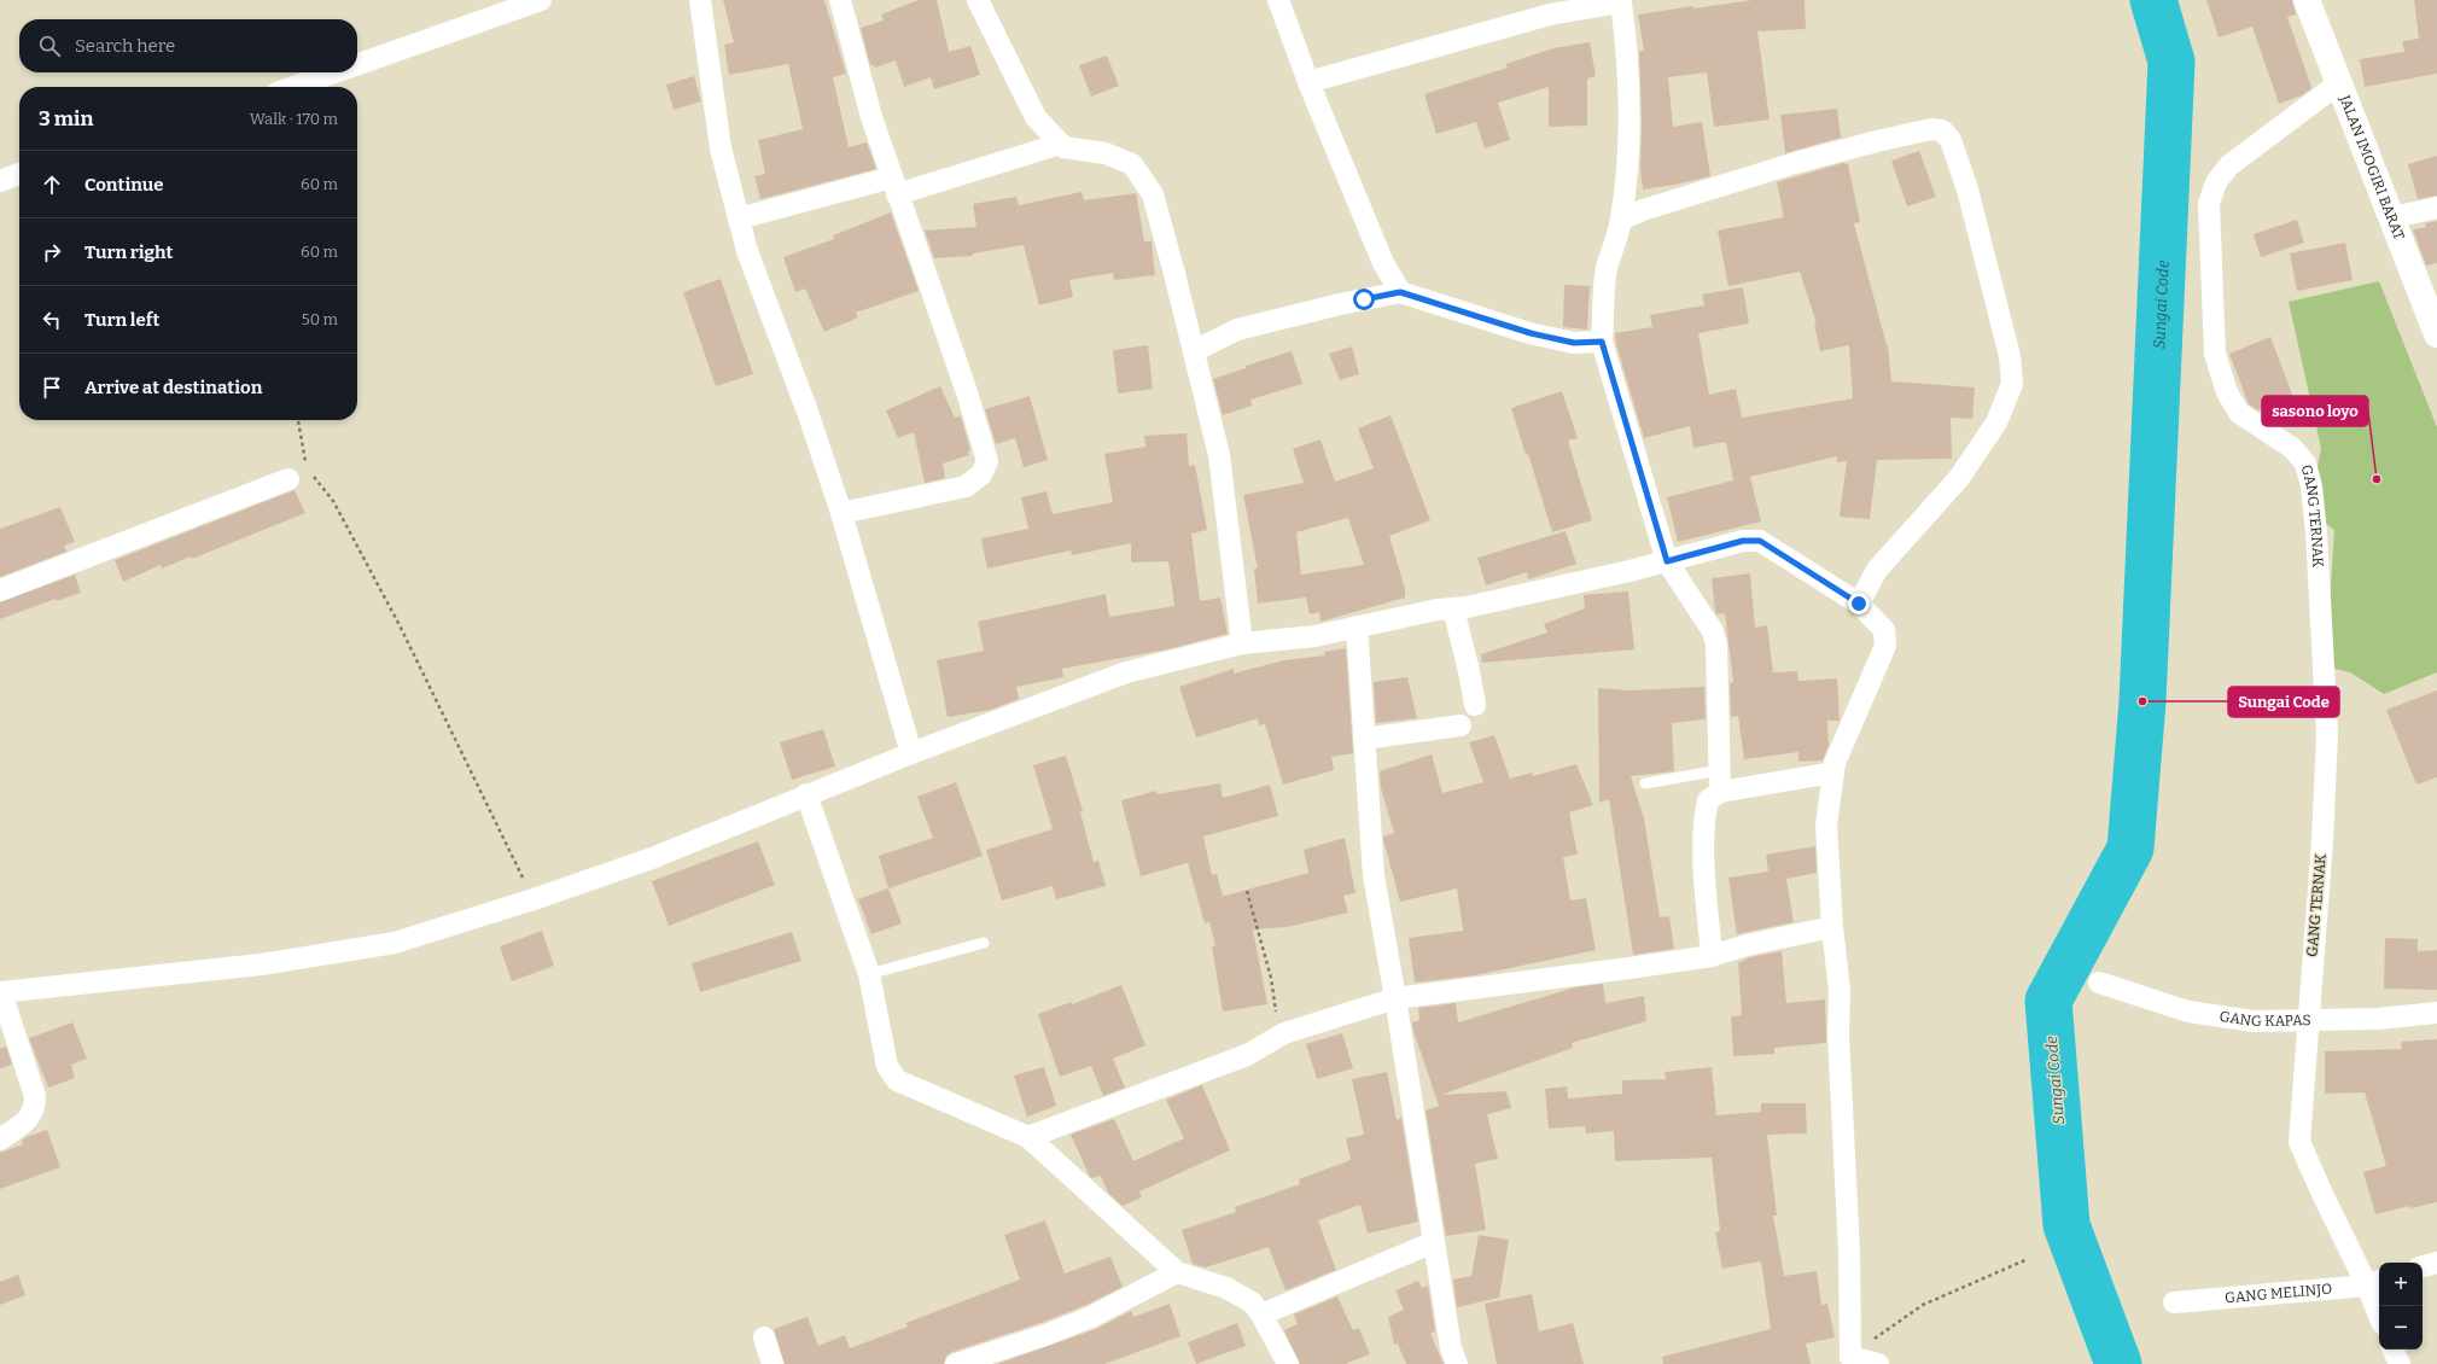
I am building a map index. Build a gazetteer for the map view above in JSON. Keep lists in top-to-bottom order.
{
  "streets": {
    "main road": ["JALAN IMOGIRI BARAT"],
    "street": ["GANG TERNAK", "GANG KAPAS", "GANG MELINJO"]
  },
  "crossings": [
    ["JALAN IMOGIRI BARAT", "GANG TERNAK"],
    ["GANG TERNAK", "GANG KAPAS"],
    ["GANG TERNAK", "GANG MELINJO"]
  ],
  "water": ["Sungai Code"],
  "places": ["sasono loyo", "Sungai Code"],
  "page": {
    "search": "Search here",
    "heading": ["3 min", "Walk · 170 m"],
    "list": [
      ["Continue", "60 m"],
      ["Turn right", "60 m"],
      ["Turn left", "50 m"],
      "Arrive at destination"
    ],
    "map_buttons": ["+", "−"]
  }
}
